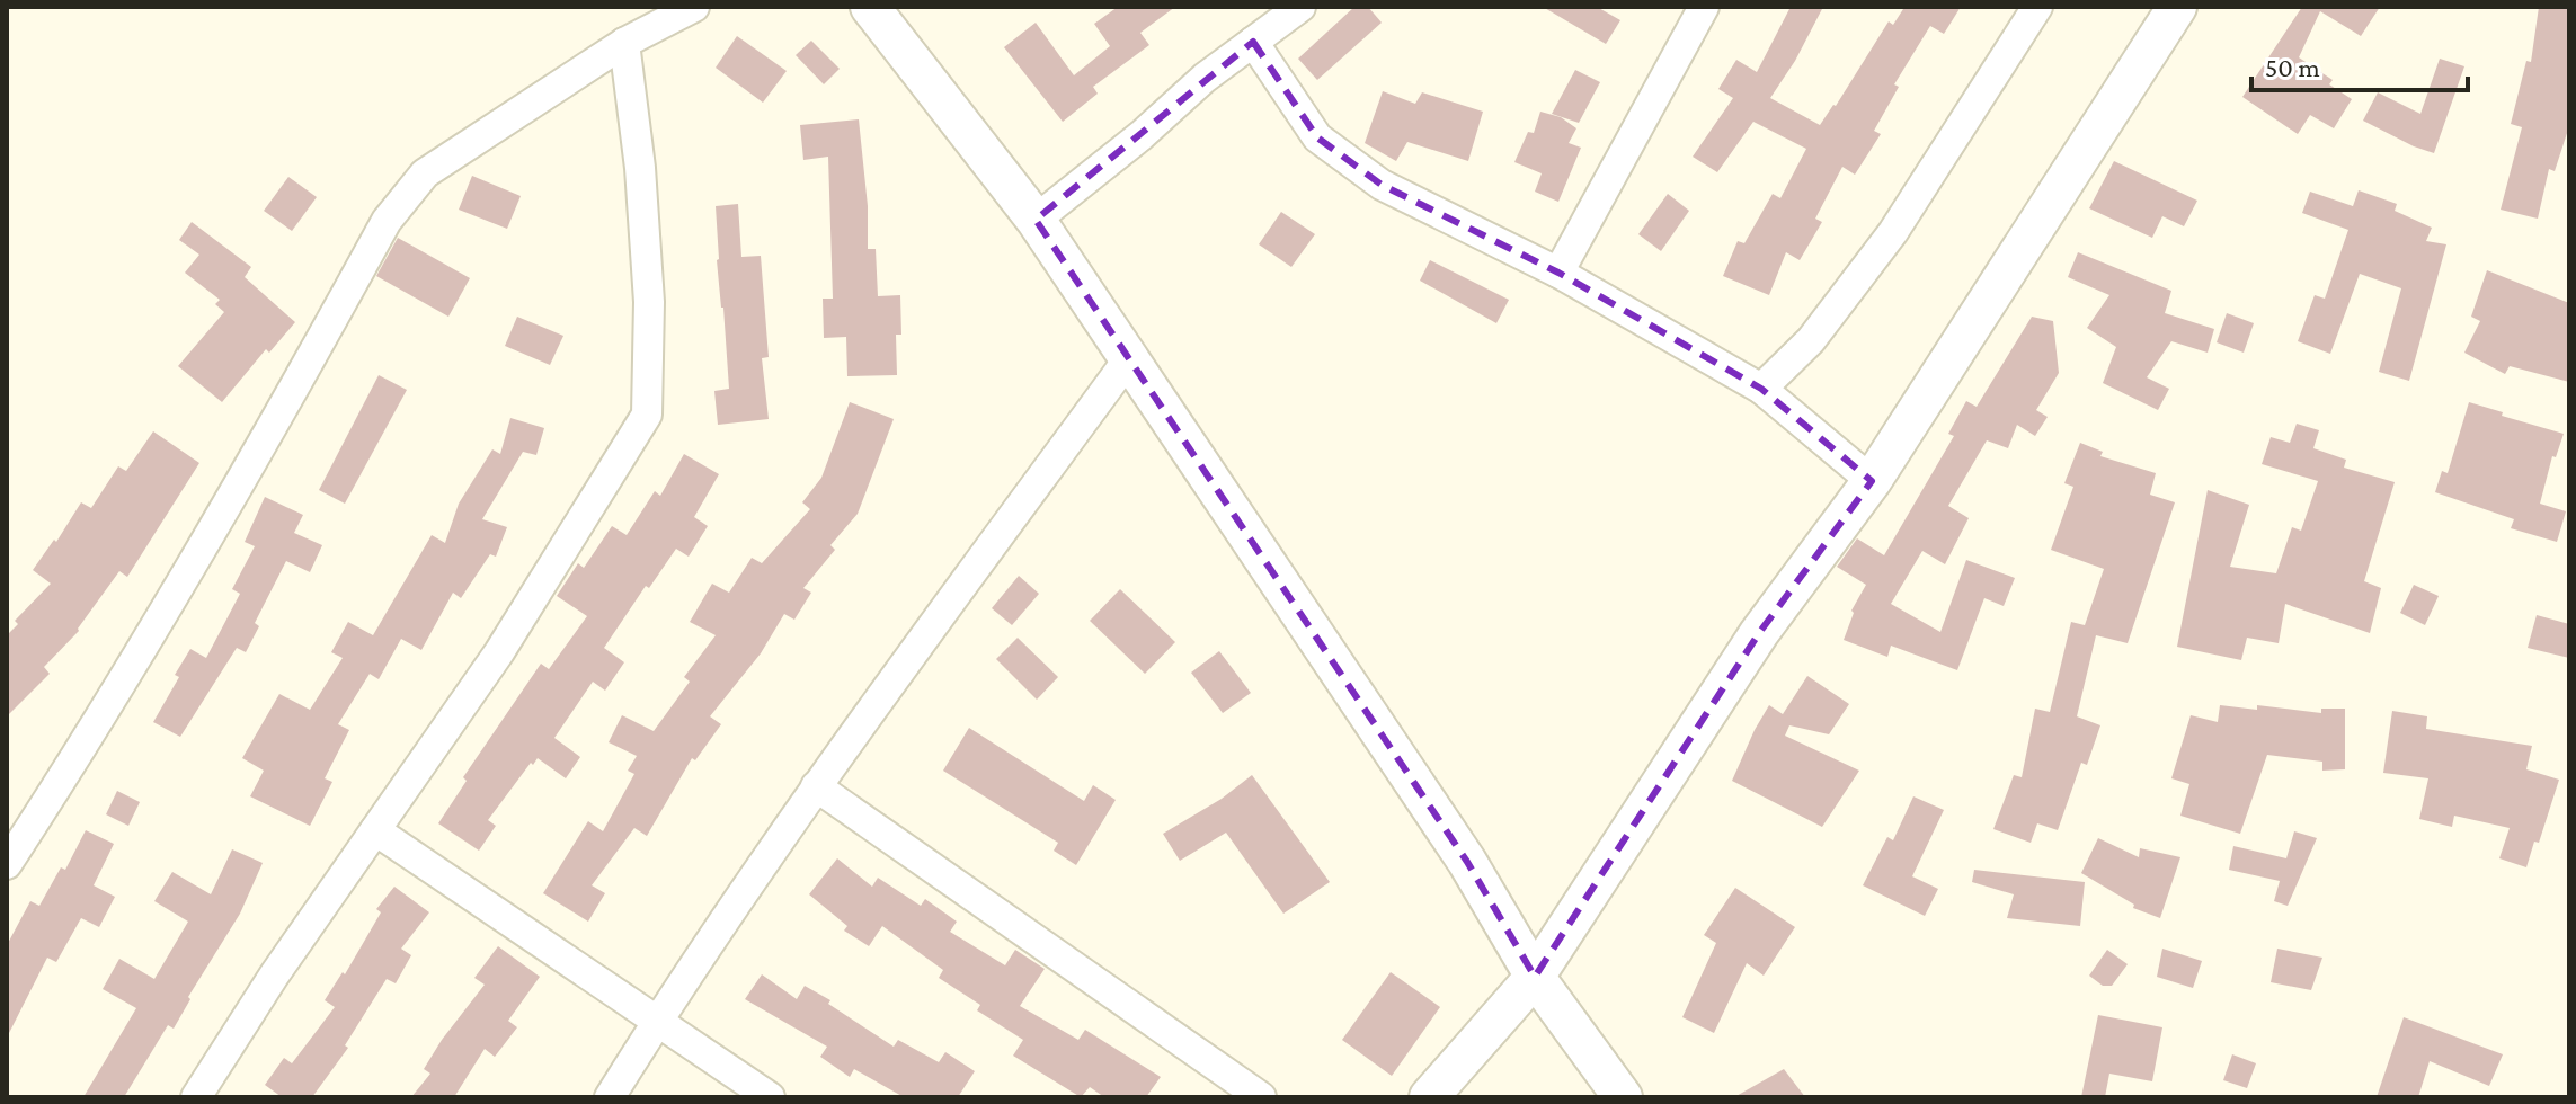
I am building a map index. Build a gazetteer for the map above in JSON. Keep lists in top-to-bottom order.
{
  "scale_bar": "50 m"
}
